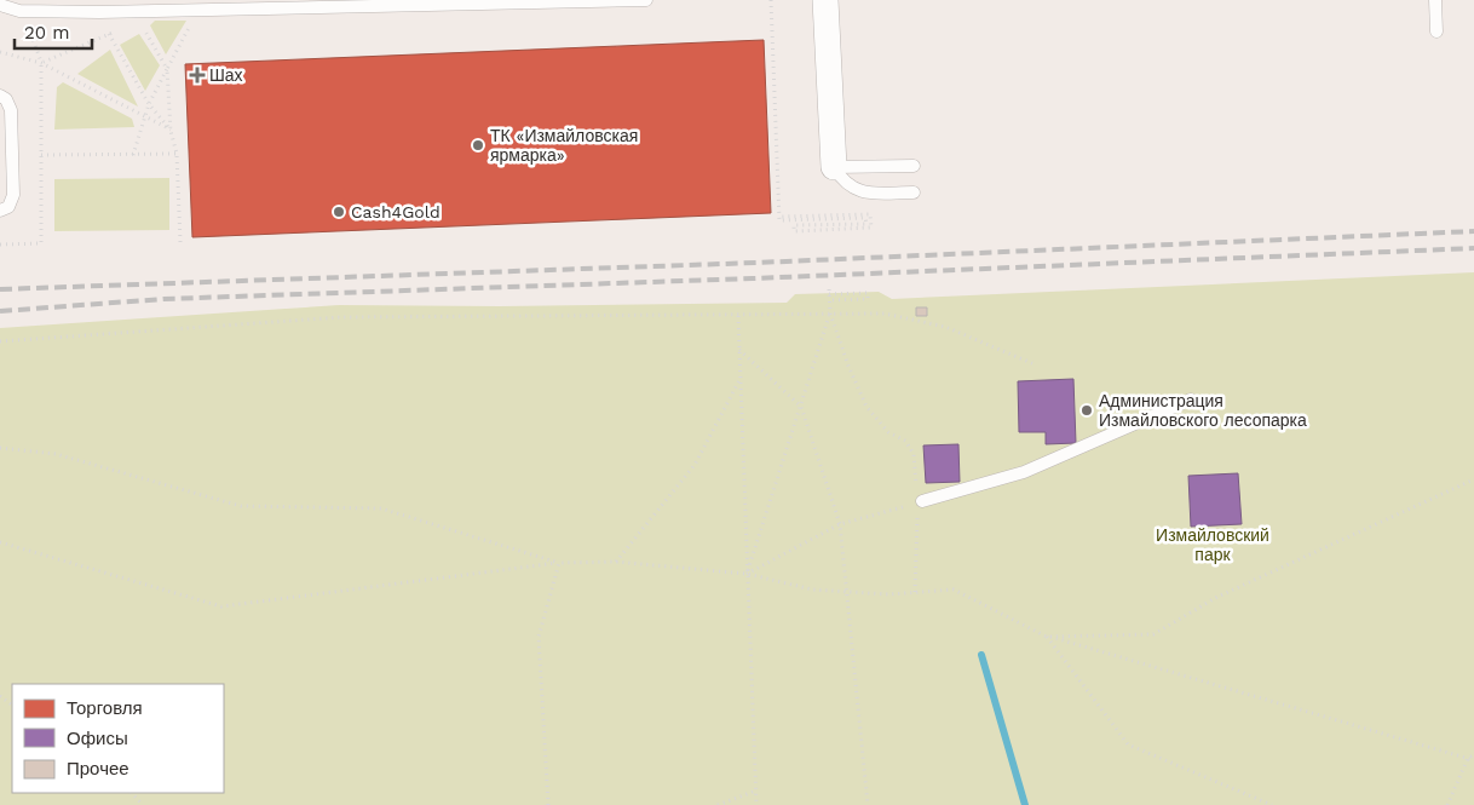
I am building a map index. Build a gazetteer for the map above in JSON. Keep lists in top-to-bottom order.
{
  "parks": ["Измайловский парк"],
  "places": {
    "health": ["Шах"],
    "other": ["ТК «Измайловская ярмарка»", "Cash4Gold", "Администрация Измайловского лесопарка"]
  },
  "legend": ["Торговля", "Офисы", "Прочее"],
  "scale_bar": "20 m"
}
